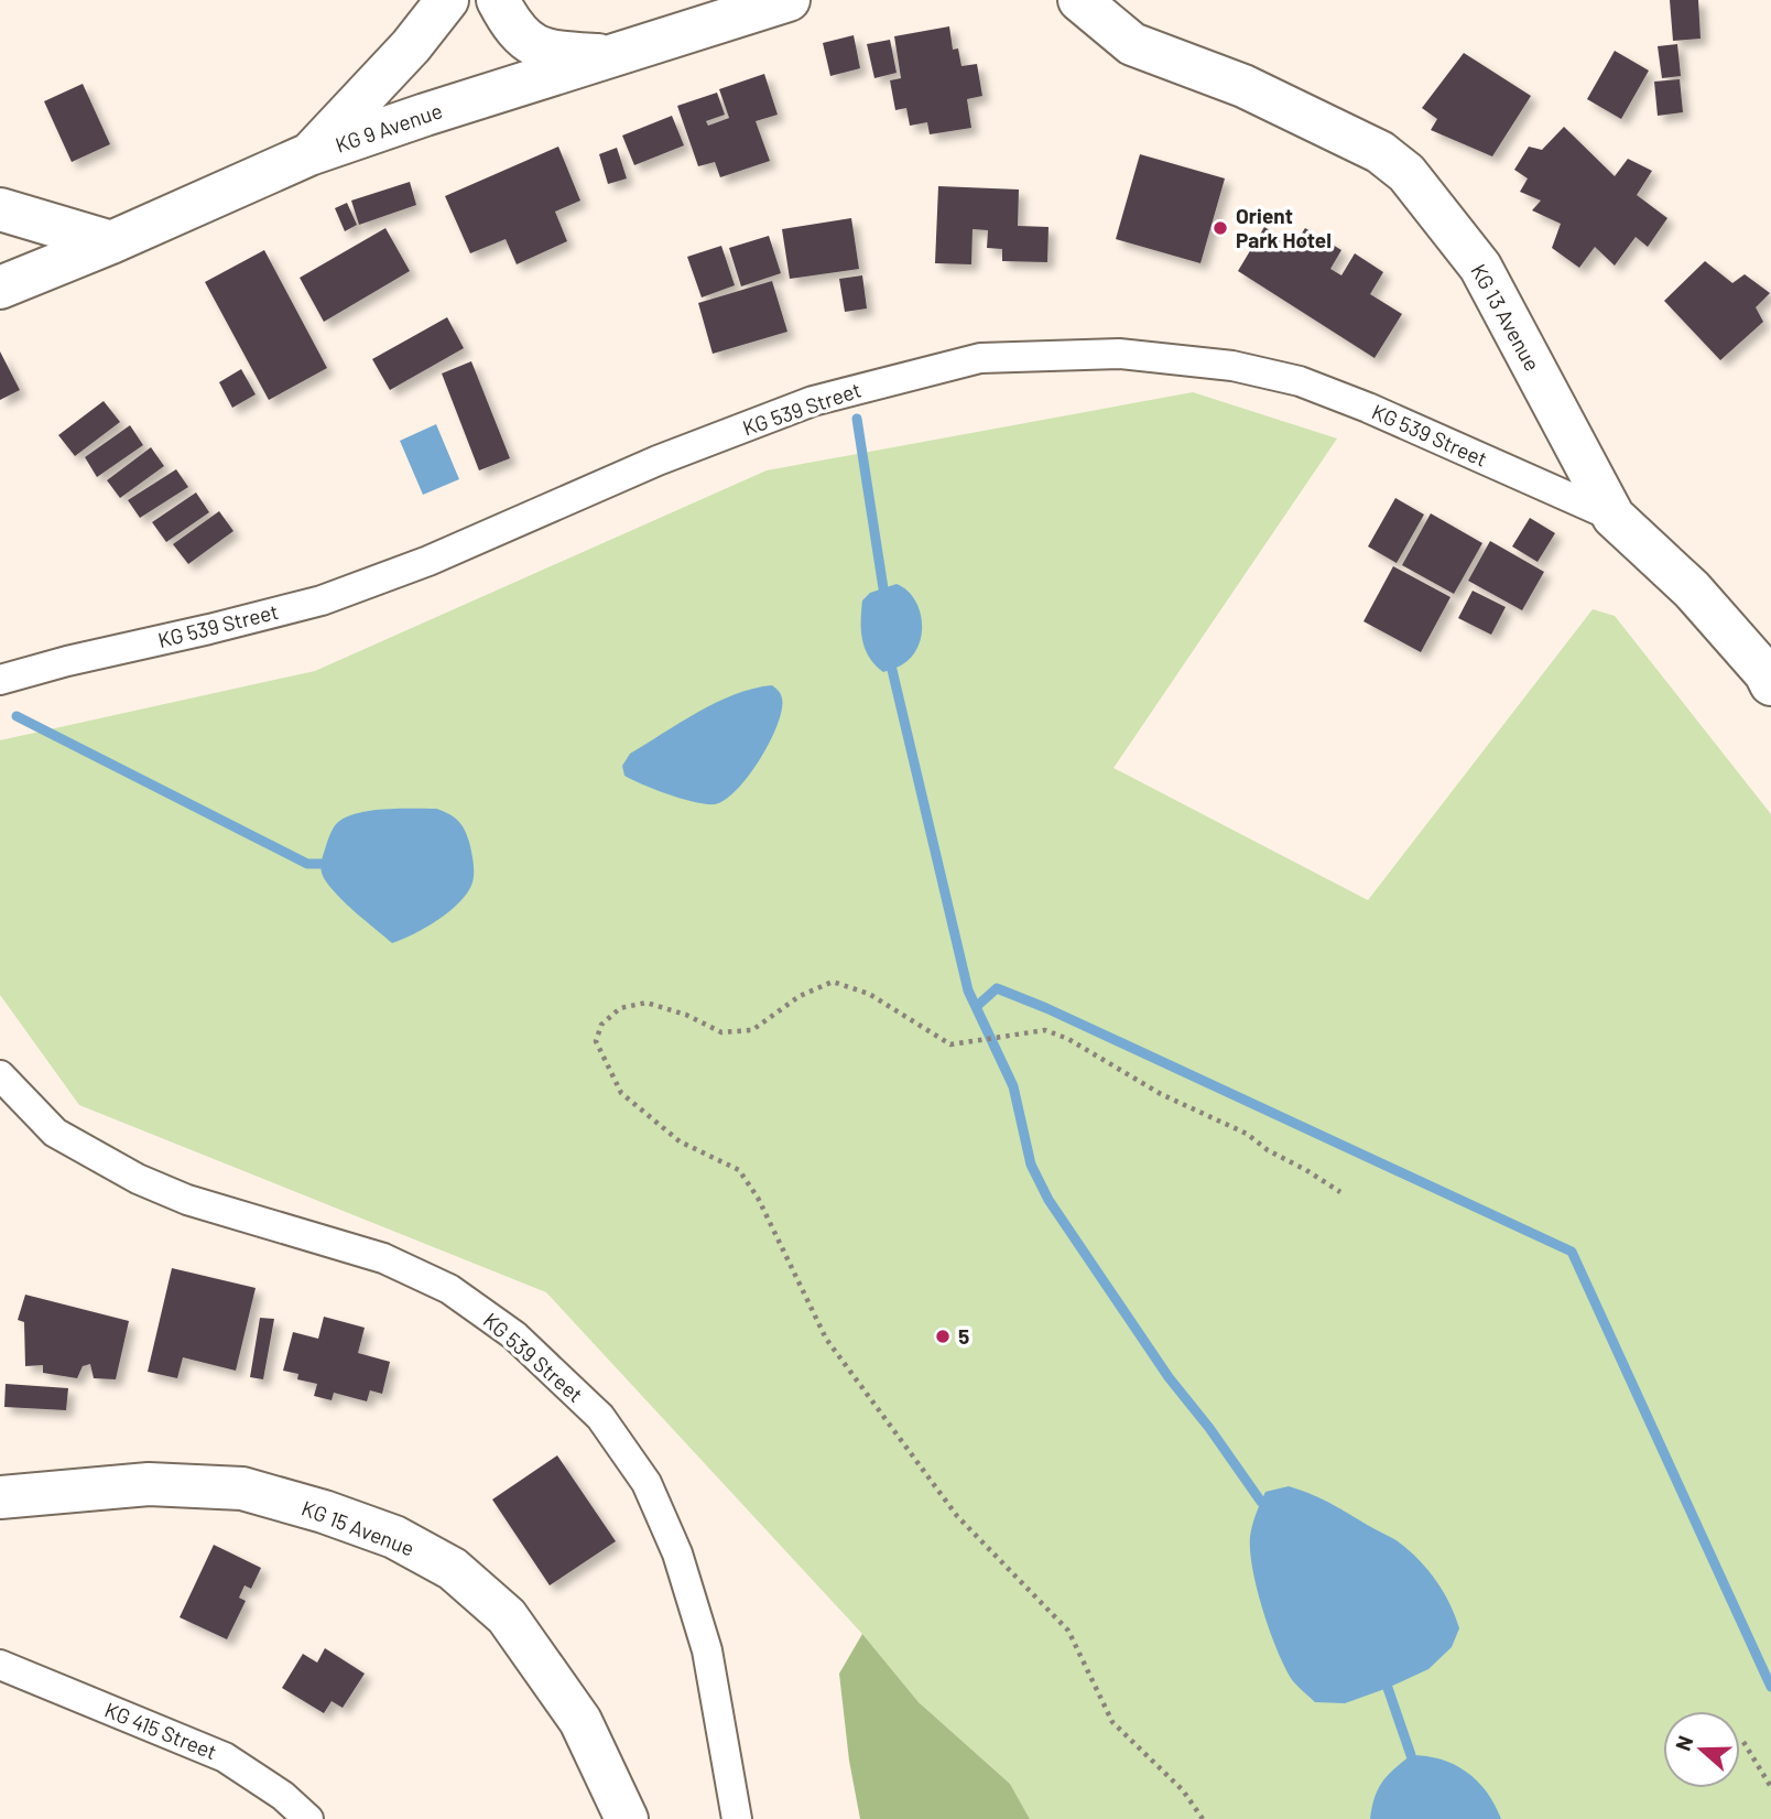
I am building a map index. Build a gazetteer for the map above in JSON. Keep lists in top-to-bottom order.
{
  "streets": {
    "main road": ["KG 9 Avenue", "KG 13 Avenue", "KG 15 Avenue"],
    "street": ["KG 539 Street", "KG 415 Street"]
  },
  "crossings": [
    ["KG 13 Avenue", "KG 539 Street"]
  ],
  "places": ["Orient Park Hotel", "5"],
  "north": "left"
}
